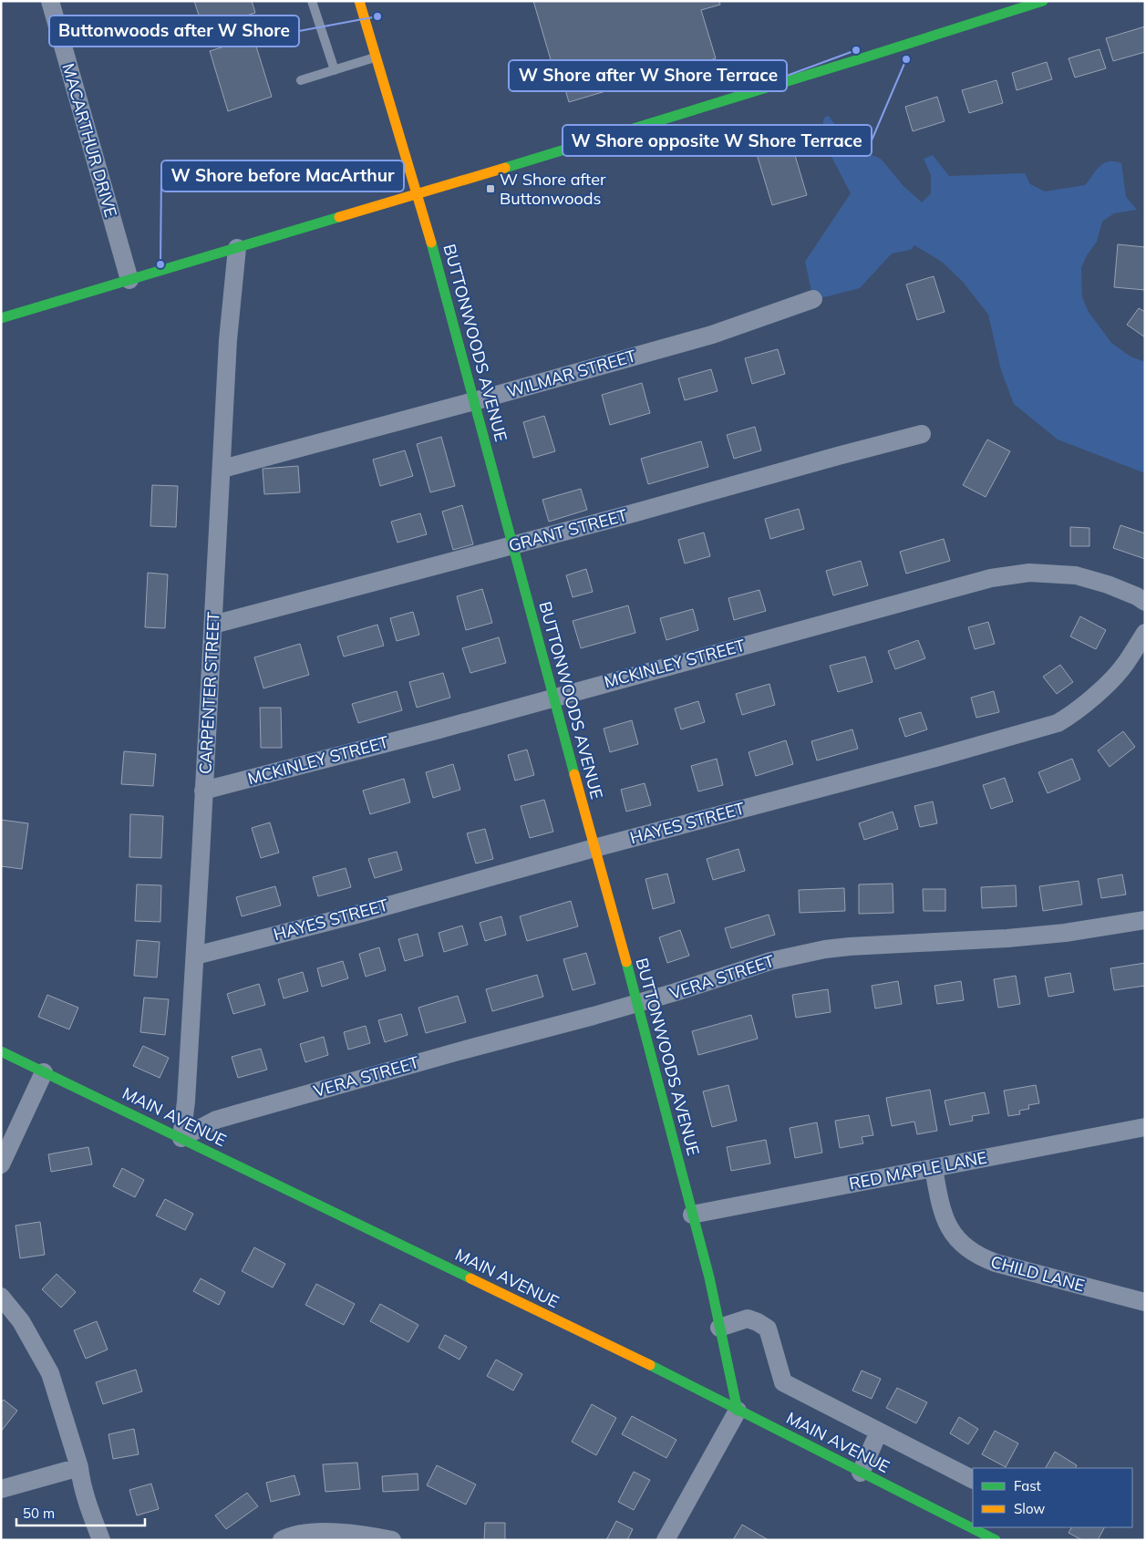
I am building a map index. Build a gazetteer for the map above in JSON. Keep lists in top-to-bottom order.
{
  "streets": {
    "main road": ["BUTTONWOODS AVENUE", "MAIN AVENUE"],
    "street": [
      "MACARTHUR DRIVE",
      "WILMAR STREET",
      "GRANT STREET",
      "MCKINLEY STREET",
      "CARPENTER STREET",
      "HAYES STREET",
      "VERA STREET",
      "RED MAPLE LANE",
      "CHILD LANE"
    ]
  },
  "crossings": [
    ["BUTTONWOODS AVENUE", "WILMAR STREET"],
    ["BUTTONWOODS AVENUE", "GRANT STREET"],
    ["BUTTONWOODS AVENUE", "MCKINLEY STREET"],
    ["BUTTONWOODS AVENUE", "HAYES STREET"],
    ["BUTTONWOODS AVENUE", "VERA STREET"],
    ["BUTTONWOODS AVENUE", "MAIN AVENUE"],
    ["BUTTONWOODS AVENUE", "RED MAPLE LANE"],
    ["WILMAR STREET", "CARPENTER STREET"],
    ["GRANT STREET", "CARPENTER STREET"],
    ["MCKINLEY STREET", "CARPENTER STREET"],
    ["CARPENTER STREET", "HAYES STREET"],
    ["CARPENTER STREET", "VERA STREET"],
    ["CARPENTER STREET", "MAIN AVENUE"],
    ["VERA STREET", "MAIN AVENUE"],
    ["RED MAPLE LANE", "CHILD LANE"]
  ],
  "places": {
    "other": [
      "Buttonwoods after W Shore",
      "W Shore after W Shore Terrace",
      "W Shore opposite W Shore Terrace",
      "W Shore before MacArthur"
    ],
    "transit": ["W Shore after Buttonwoods"]
  },
  "legend": ["Fast", "Slow"],
  "scale_bar": "50 m"
}
